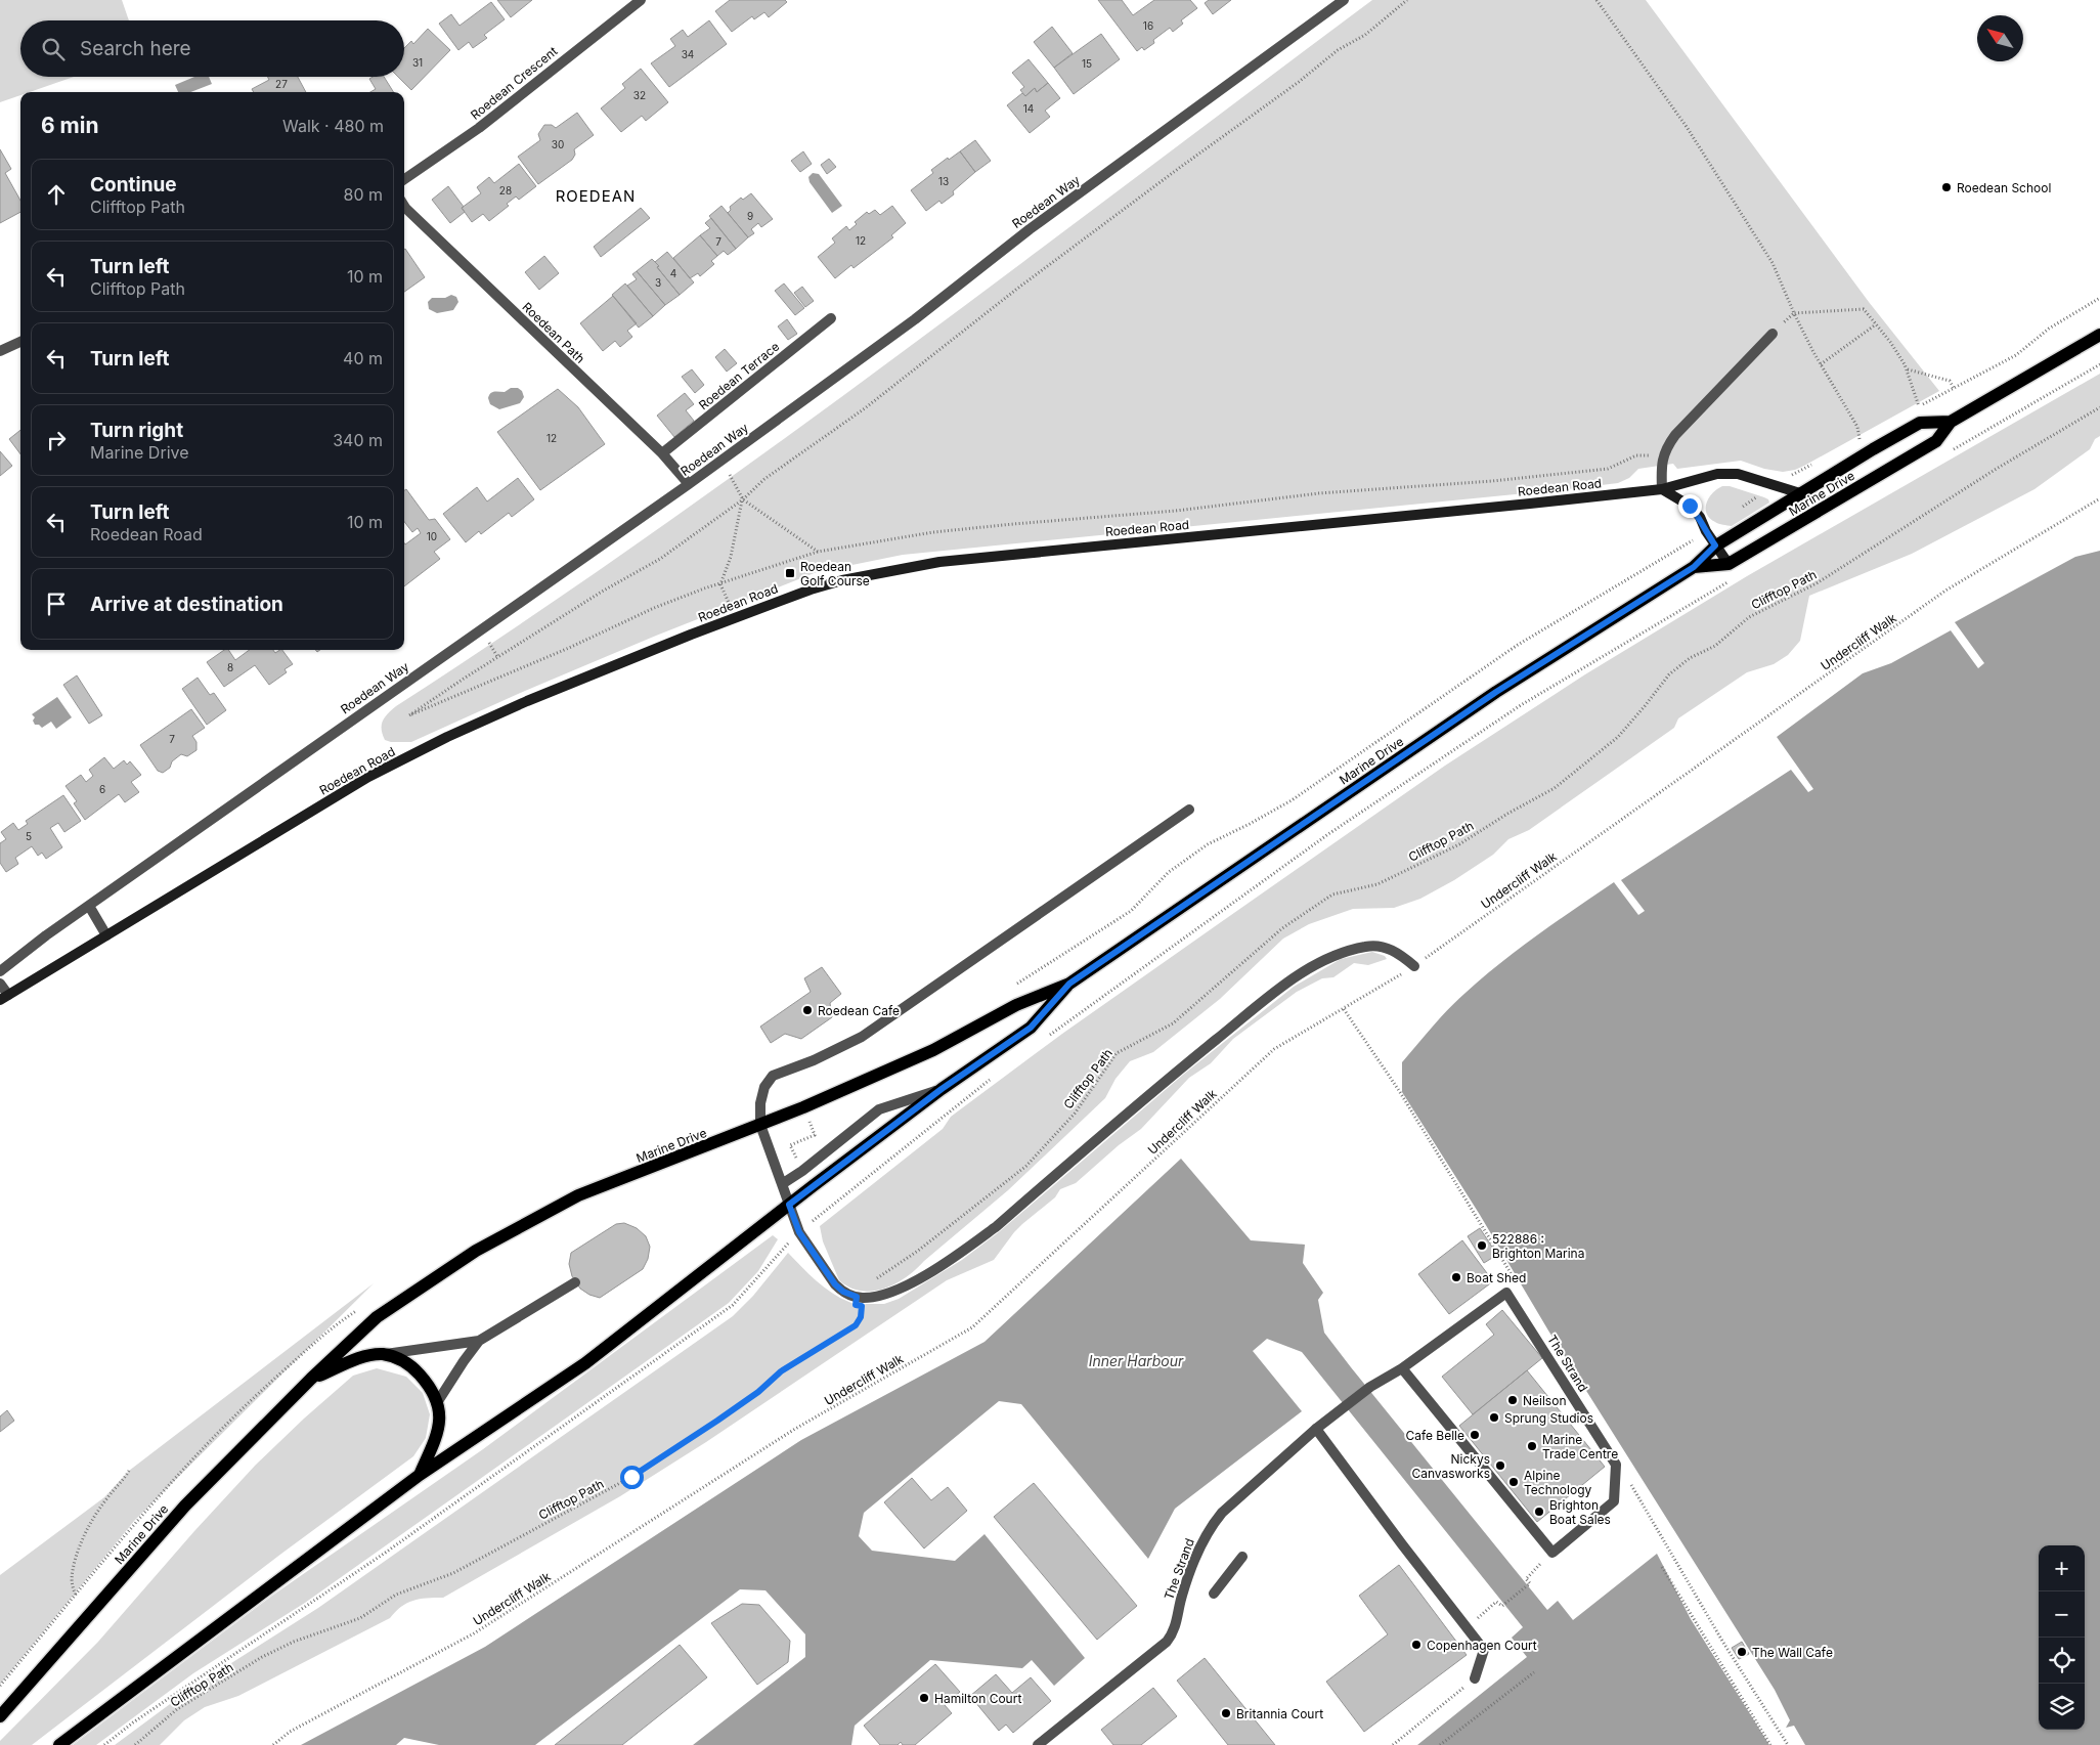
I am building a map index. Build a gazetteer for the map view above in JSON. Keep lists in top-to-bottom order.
{
  "streets": {
    "main road": ["Roedean Road", "Marine Drive"],
    "street": [
      "Roedean Crescent",
      "Roedean Way",
      "Roedean Path",
      "Roedean Terrace",
      "The Strand"
    ],
    "path": ["Clifftop Path", "Undercliff Walk"]
  },
  "crossings": [
    ["Roedean Way", "Roedean Path"],
    ["Roedean Path", "Roedean Terrace"],
    ["Roedean Road", "Marine Drive"]
  ],
  "districts": ["ROEDEAN"],
  "water": ["Inner Harbour"],
  "places": {
    "other": [
      "Roedean School",
      "Roedean Cafe",
      "522886 : Brighton Marina",
      "Boat Shed",
      "Neilson",
      "Sprung Studios",
      "Cafe Belle",
      "Marine Trade Centre",
      "Nickys Canvasworks",
      "Alpine Technology",
      "Brighton Boat Sales",
      "Copenhagen Court",
      "The Wall Cafe",
      "Hamilton Court",
      "Britannia Court"
    ],
    "transit": ["Roedean Golf Course"]
  },
  "house_numbers": [
    "16",
    "34",
    "31",
    "15",
    "27",
    "32",
    "14",
    "30",
    "13",
    "28",
    "9",
    "12",
    "7",
    "4",
    "3",
    "12",
    "10",
    "8",
    "7",
    "6",
    "5"
  ],
  "north": "top left",
  "page": {
    "search": "Search here",
    "heading": ["6 min", "Walk · 480 m"],
    "list": [
      ["Continue", "Clifftop Path", "80 m"],
      ["Turn left", "Clifftop Path", "10 m"],
      ["Turn left", "40 m"],
      ["Turn right", "Marine Drive", "340 m"],
      ["Turn left", "Roedean Road", "10 m"],
      "Arrive at destination"
    ],
    "map_buttons": ["+", "−"]
  }
}
